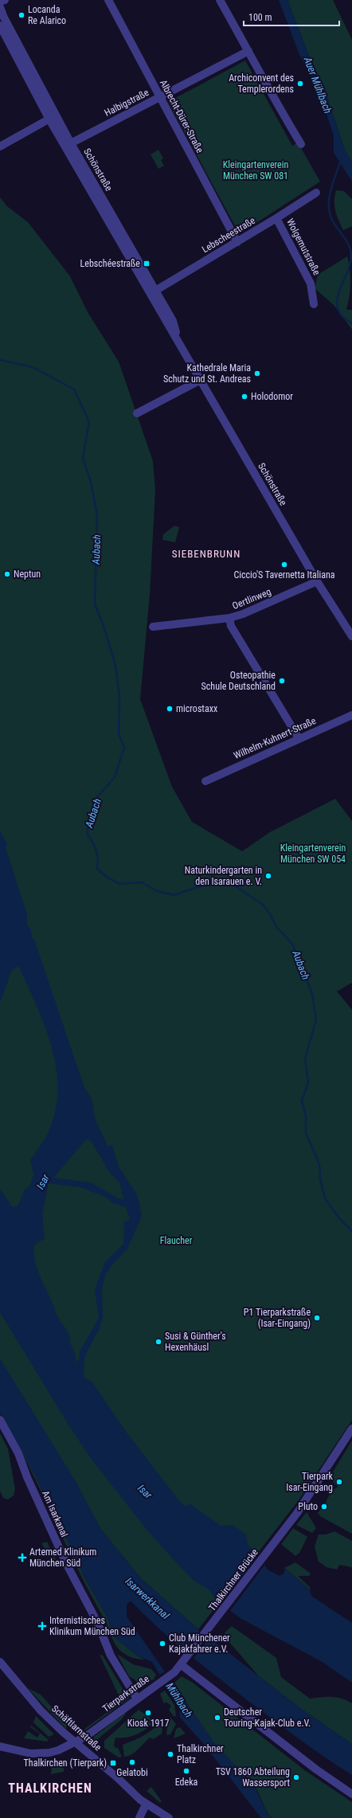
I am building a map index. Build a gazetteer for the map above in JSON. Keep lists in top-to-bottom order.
{
  "streets": {
    "street": [
      "Halbigstraße",
      "Albrecht-Dürer-Straße",
      "Schönstraße",
      "Lebscheestraße",
      "Wolgemutstraße",
      "Oertlinweg",
      "Wilhelm-Kuhnert-Straße",
      "Am Isarkanal",
      "Thalkirchner Brücke",
      "Tierparkstraße",
      "Schäftlarnstraße"
    ]
  },
  "crossings": [
    ["Halbigstraße", "Albrecht-Dürer-Straße"],
    ["Halbigstraße", "Schönstraße"],
    ["Albrecht-Dürer-Straße", "Lebscheestraße"],
    ["Schönstraße", "Lebscheestraße"],
    ["Schönstraße", "Oertlinweg"],
    ["Lebscheestraße", "Wolgemutstraße"],
    ["Am Isarkanal", "Tierparkstraße"],
    ["Thalkirchner Brücke", "Tierparkstraße"],
    ["Tierparkstraße", "Schäftlarnstraße"]
  ],
  "districts": ["SIEBENBRUNN", "THALKIRCHEN"],
  "water": [
    "Auer Mühlbach",
    "Aubach",
    "Isar",
    "Isarwerkkanal",
    "Mühlbach"
  ],
  "parks": ["Kleingartenverein München SW 081", "Kleingartenverein München SW 054", "Flaucher"],
  "places": {
    "other": [
      "Locanda Re Alarico",
      "Archiconvent des Templerordens",
      "Kathedrale Maria Schutz und St. Andreas",
      "Holodomor",
      "Ciccio'S Tavernetta Italiana",
      "Neptun",
      "Osteopathie Schule Deutschland",
      "microstaxx",
      "Naturkindergarten in den Isarauen e. V.",
      "P1 Tierparkstraße (Isar-Eingang)",
      "Susi & Günther's Hexenhäusl",
      "Tierpark Isar-Eingang",
      "Pluto",
      "Club Münchener Kajakfahrer e.V.",
      "Kiosk 1917",
      "Deutscher Touring-Kajak-Club e.V.",
      "Thalkirchner Platz",
      "Gelatobi",
      "Edeka",
      "TSV 1860 Abteilung Wassersport"
    ],
    "transit": ["Lebschéestraße", "Thalkirchen (Tierpark)"],
    "health": ["Artemed Klinikum München Süd", "Internistisches Klinikum München Süd"]
  },
  "scale_bar": "100 m"
}
